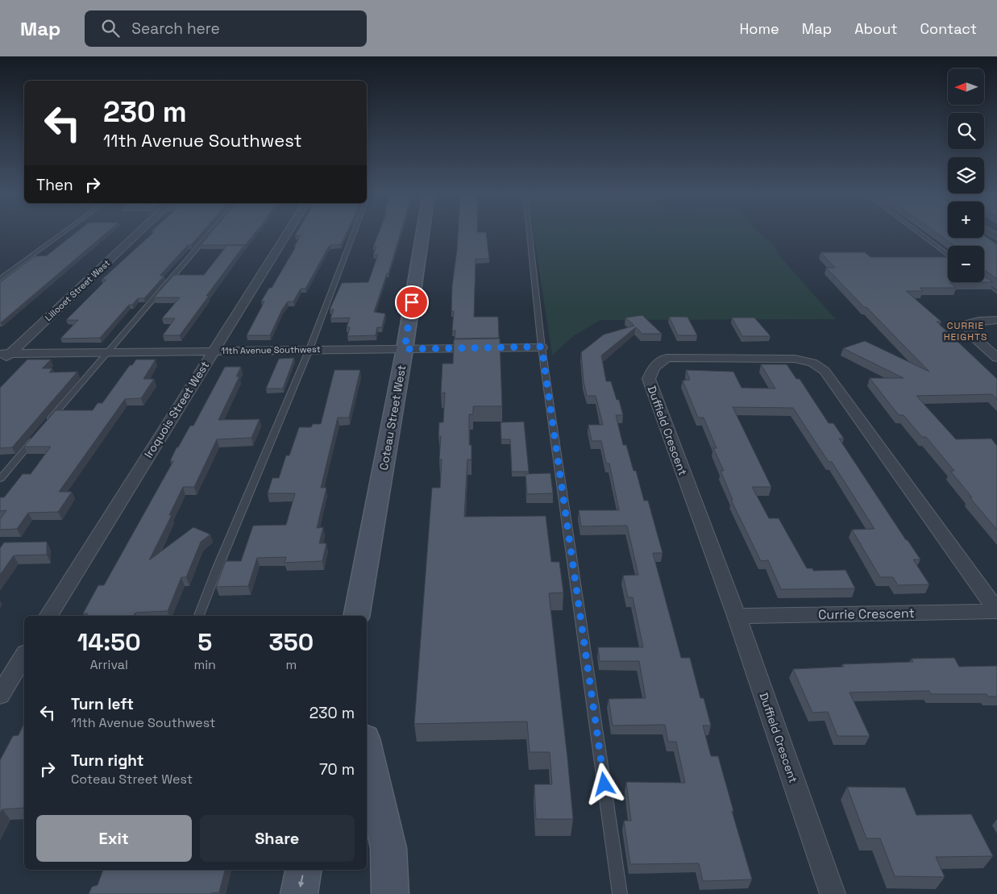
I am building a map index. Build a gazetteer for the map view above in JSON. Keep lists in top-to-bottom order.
{
  "streets": {
    "street": [
      "Lillooet Street West",
      "11th Avenue Southwest",
      "Iroquois Street West",
      "Coteau Street West",
      "Duffield Crescent",
      "Currie Crescent"
    ]
  },
  "crossings": [
    ["Lillooet Street West", "11th Avenue Southwest"],
    ["11th Avenue Southwest", "Iroquois Street West"],
    ["11th Avenue Southwest", "Coteau Street West"],
    ["Duffield Crescent", "Currie Crescent"]
  ],
  "districts": ["CURRIE HEIGHTS"],
  "north": "left",
  "page": {
    "header": "Map",
    "search": "Search here",
    "nav": [
      "Home",
      "Map",
      "About",
      "Contact"
    ],
    "map_buttons": ["+", "−"],
    "turn": ["230 m", "11th Avenue Southwest"],
    "then": "Then",
    "eta": [
      "14:50",
      "Arrival",
      "5",
      "min",
      "350",
      "m"
    ],
    "list": [
      {
        "name": "Turn left",
        "note": "11th Avenue Southwest",
        "value": "230 m"
      },
      {
        "name": "Turn right",
        "note": "Coteau Street West",
        "value": "70 m"
      }
    ],
    "buttons": ["Exit", "Share"]
  }
}
